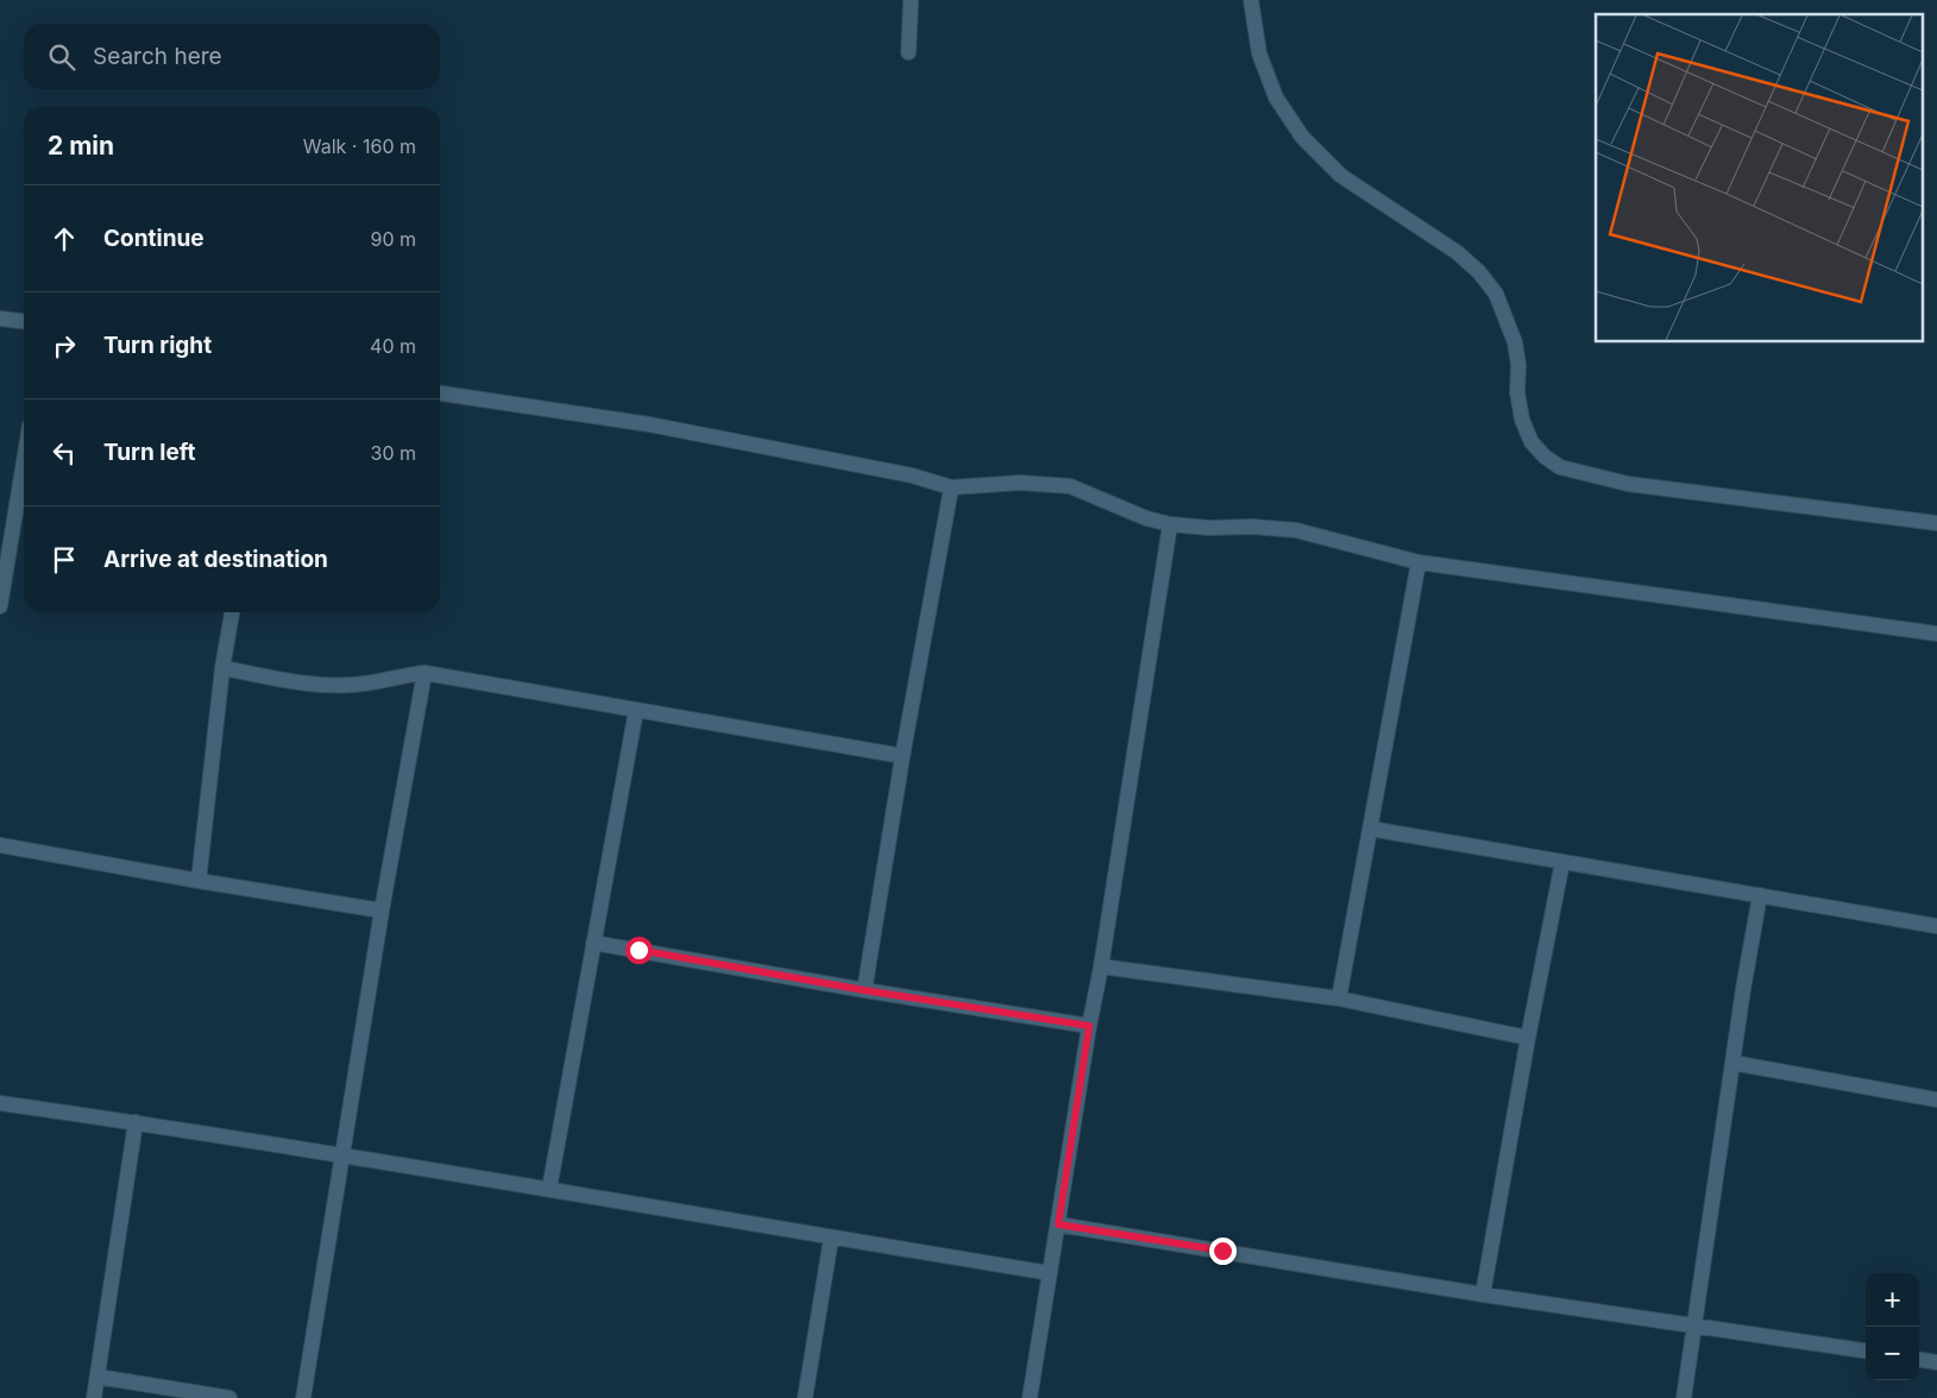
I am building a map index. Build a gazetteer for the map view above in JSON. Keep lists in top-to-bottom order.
{
  "page": {
    "search": "Search here",
    "heading": ["2 min", "Walk · 160 m"],
    "list": [
      ["Continue", "90 m"],
      ["Turn right", "40 m"],
      ["Turn left", "30 m"],
      "Arrive at destination"
    ],
    "map_buttons": ["+", "−"]
  }
}
